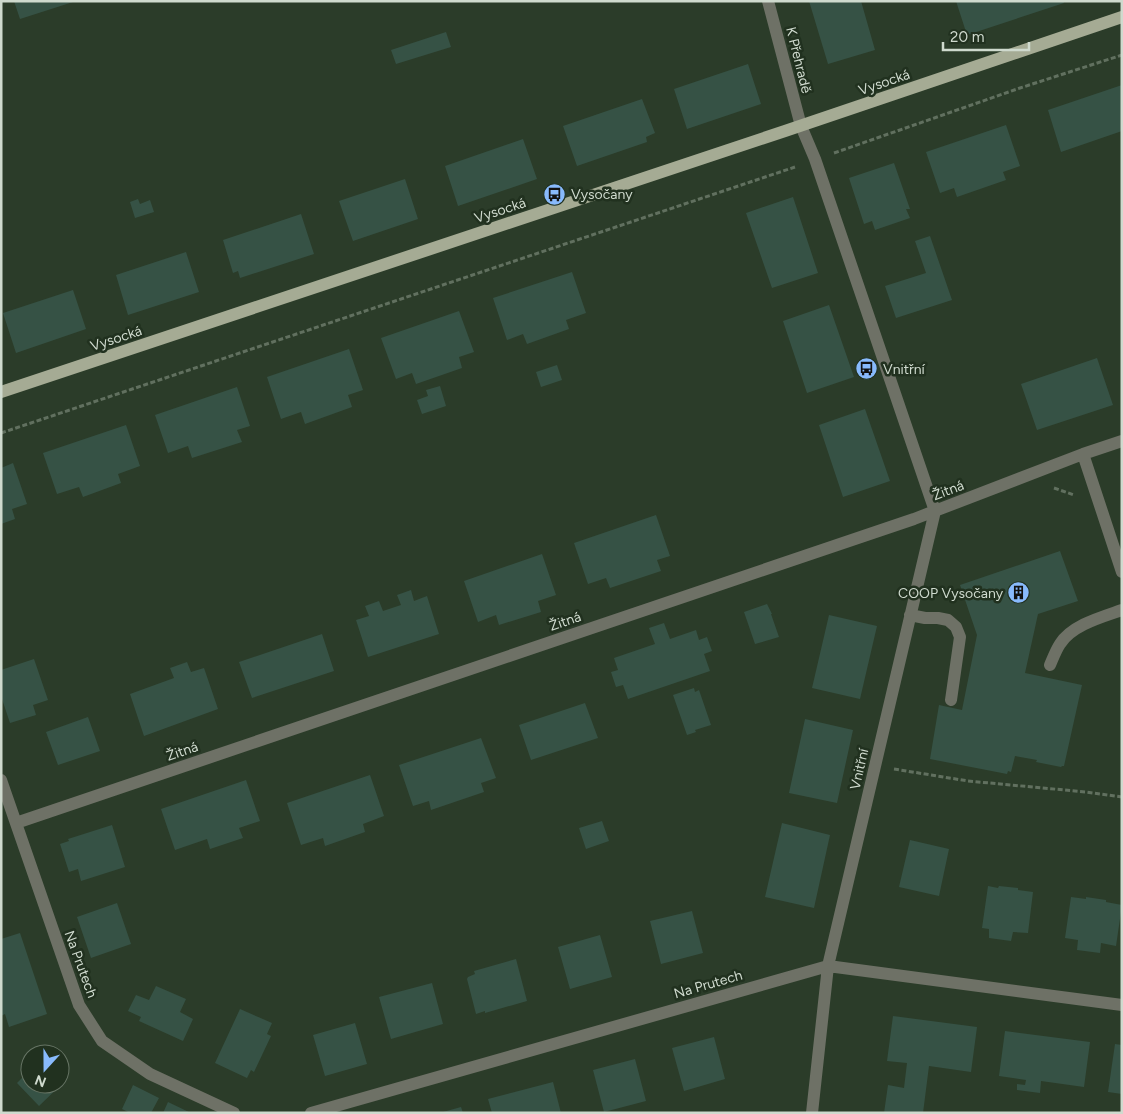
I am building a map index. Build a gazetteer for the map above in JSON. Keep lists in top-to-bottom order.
{
  "streets": {
    "main road": ["Vysocká"],
    "street": [
      "K Přehradě",
      "Žitná",
      "Vnitřní",
      "Na Prutech"
    ]
  },
  "crossings": [
    ["K Přehradě", "Vysocká"],
    ["Žitná", "Vnitřní"],
    ["Žitná", "Na Prutech"],
    ["Vnitřní", "Na Prutech"]
  ],
  "places": {
    "bus stop": ["Vysočany", "Vnitřní"],
    "building": ["COOP Vysočany"]
  },
  "scale_bar": "20 m",
  "north": "bottom"
}
